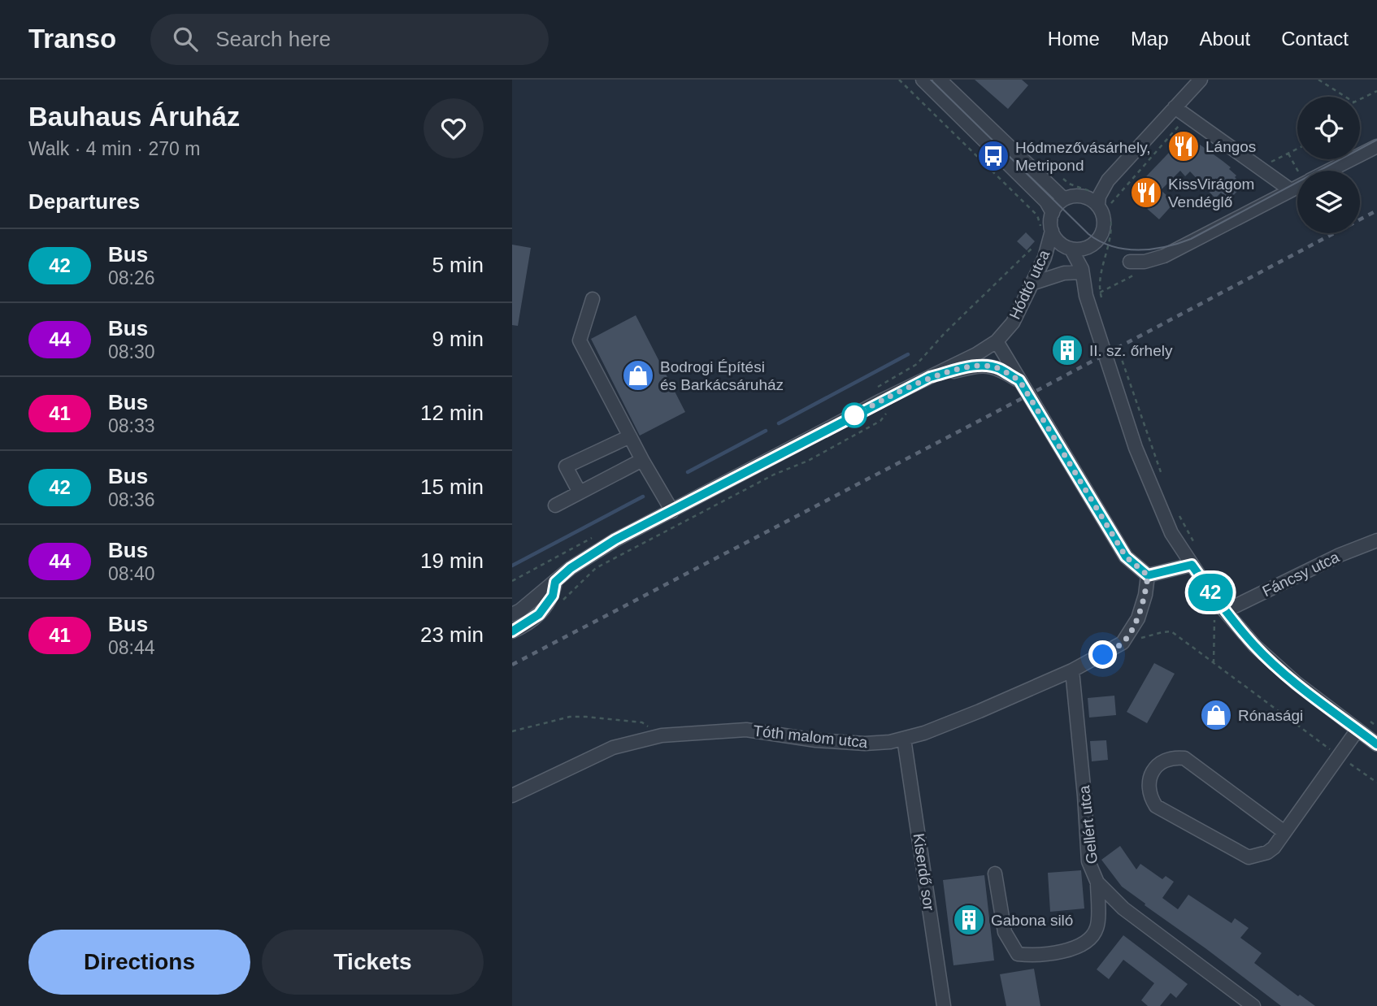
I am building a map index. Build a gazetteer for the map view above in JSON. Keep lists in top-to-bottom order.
{
  "streets": {
    "street": [
      "Hódtó utca",
      "Fáncsy utca",
      "Tóth malom utca",
      "Gellért utca",
      "Kiserdő sor"
    ]
  },
  "crossings": [
    ["Tóth malom utca", "Gellért utca"],
    ["Tóth malom utca", "Kiserdő sor"]
  ],
  "places": {
    "restaurant": ["Lángos", "KissVirágom Vendéglő"],
    "bus stop": ["Hódmezővásárhely, Metripond"],
    "building": ["II. sz. őrhely", "Gabona siló"],
    "shop": ["Bodrogi Építési és Barkácsáruház", "Rónasági"]
  },
  "lines": ["bus line 42"],
  "page": {
    "header": "Transo",
    "search": "Search here",
    "nav": [
      "Home",
      "Map",
      "About",
      "Contact"
    ],
    "heading": [
      ["Bauhaus Áruház", "Walk · 4 min · 270 m"],
      "Departures"
    ],
    "on_map": "42",
    "list": [
      {
        "mark": "42",
        "name": "Bus",
        "note": "08:26",
        "value": "5 min"
      },
      {
        "mark": "44",
        "name": "Bus",
        "note": "08:30",
        "value": "9 min"
      },
      {
        "mark": "41",
        "name": "Bus",
        "note": "08:33",
        "value": "12 min"
      },
      {
        "mark": "42",
        "name": "Bus",
        "note": "08:36",
        "value": "15 min"
      },
      {
        "mark": "44",
        "name": "Bus",
        "note": "08:40",
        "value": "19 min"
      },
      {
        "mark": "41",
        "name": "Bus",
        "note": "08:44",
        "value": "23 min"
      }
    ],
    "buttons": ["Directions", "Tickets"]
  }
}
